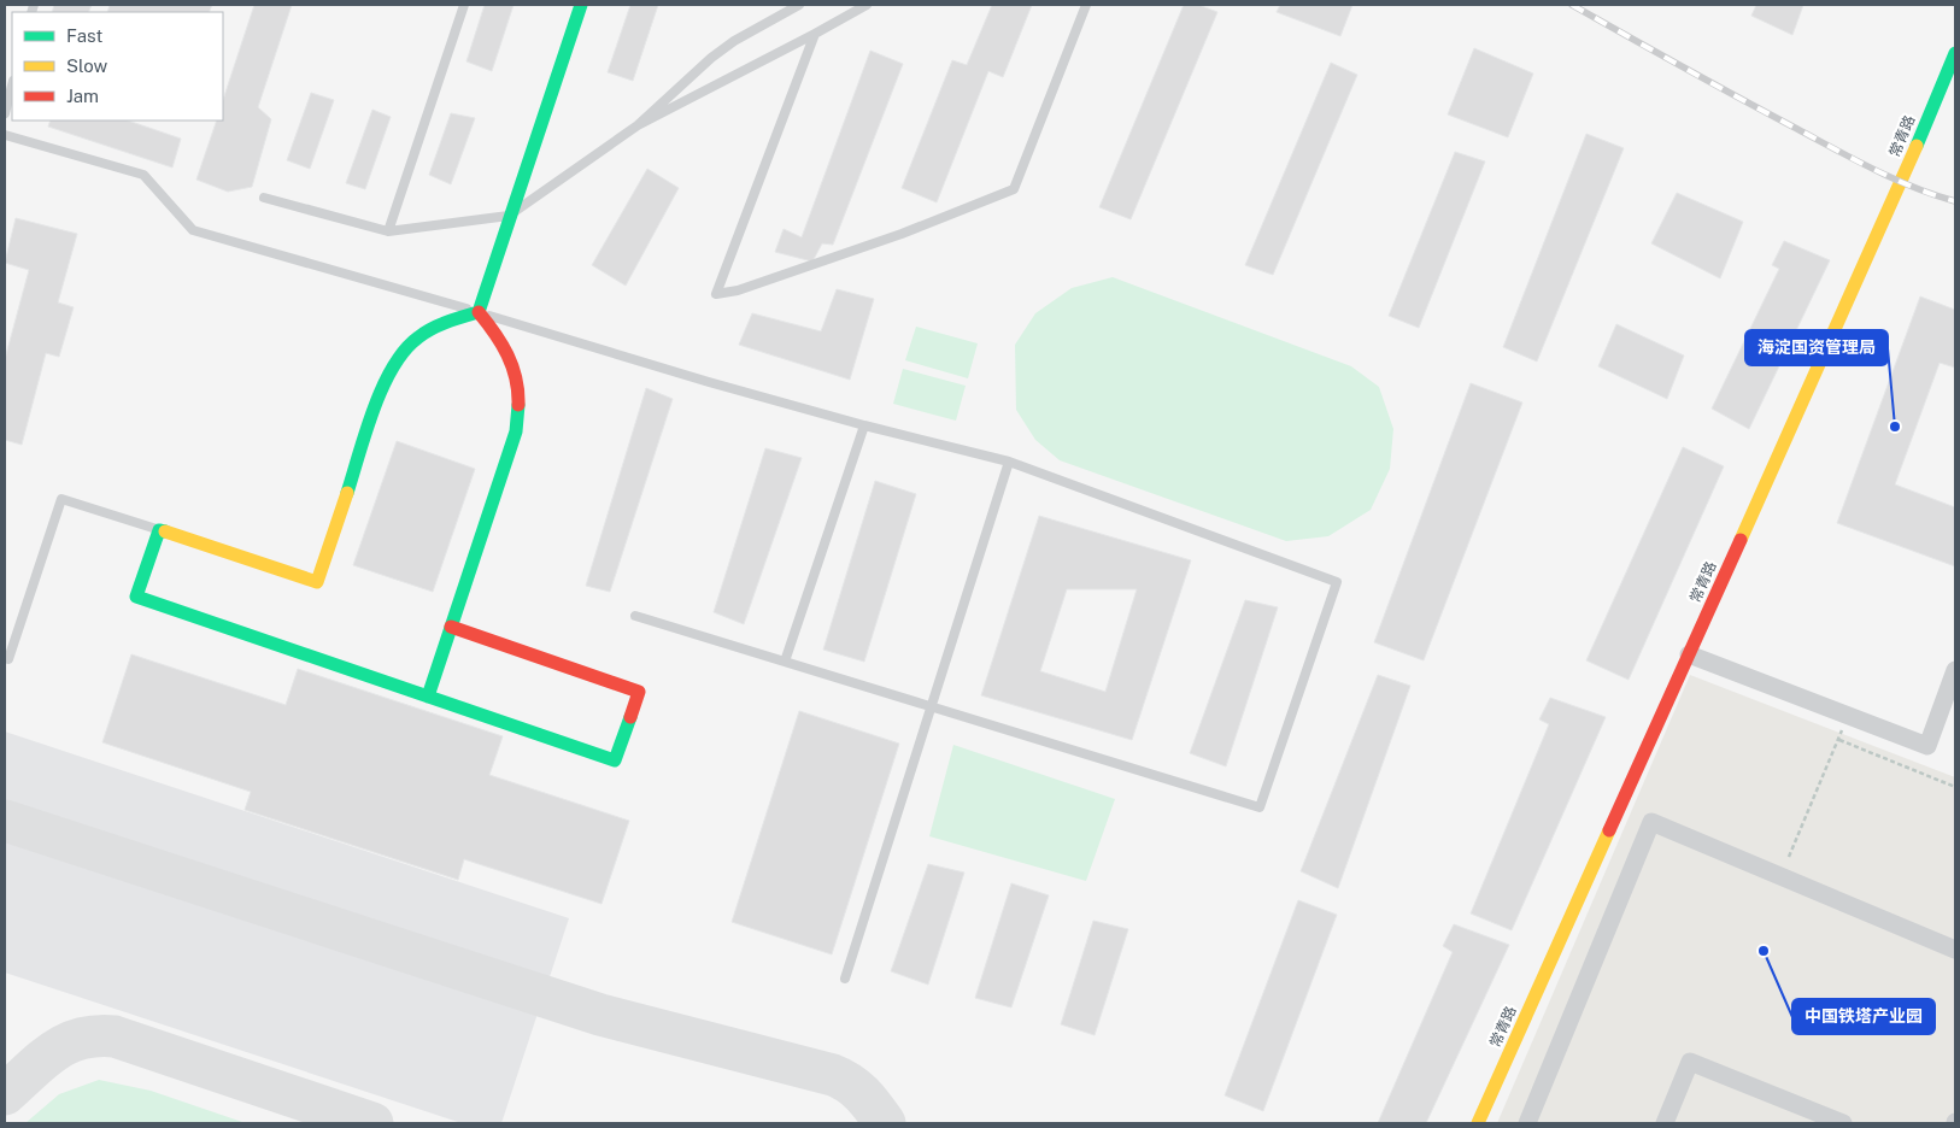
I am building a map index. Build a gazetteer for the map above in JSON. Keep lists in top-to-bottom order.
{
  "streets": {
    "street": ["常青路"]
  },
  "places": ["海淀国资管理局", "中国铁塔产业园"],
  "legend": ["Fast", "Slow", "Jam"]
}
